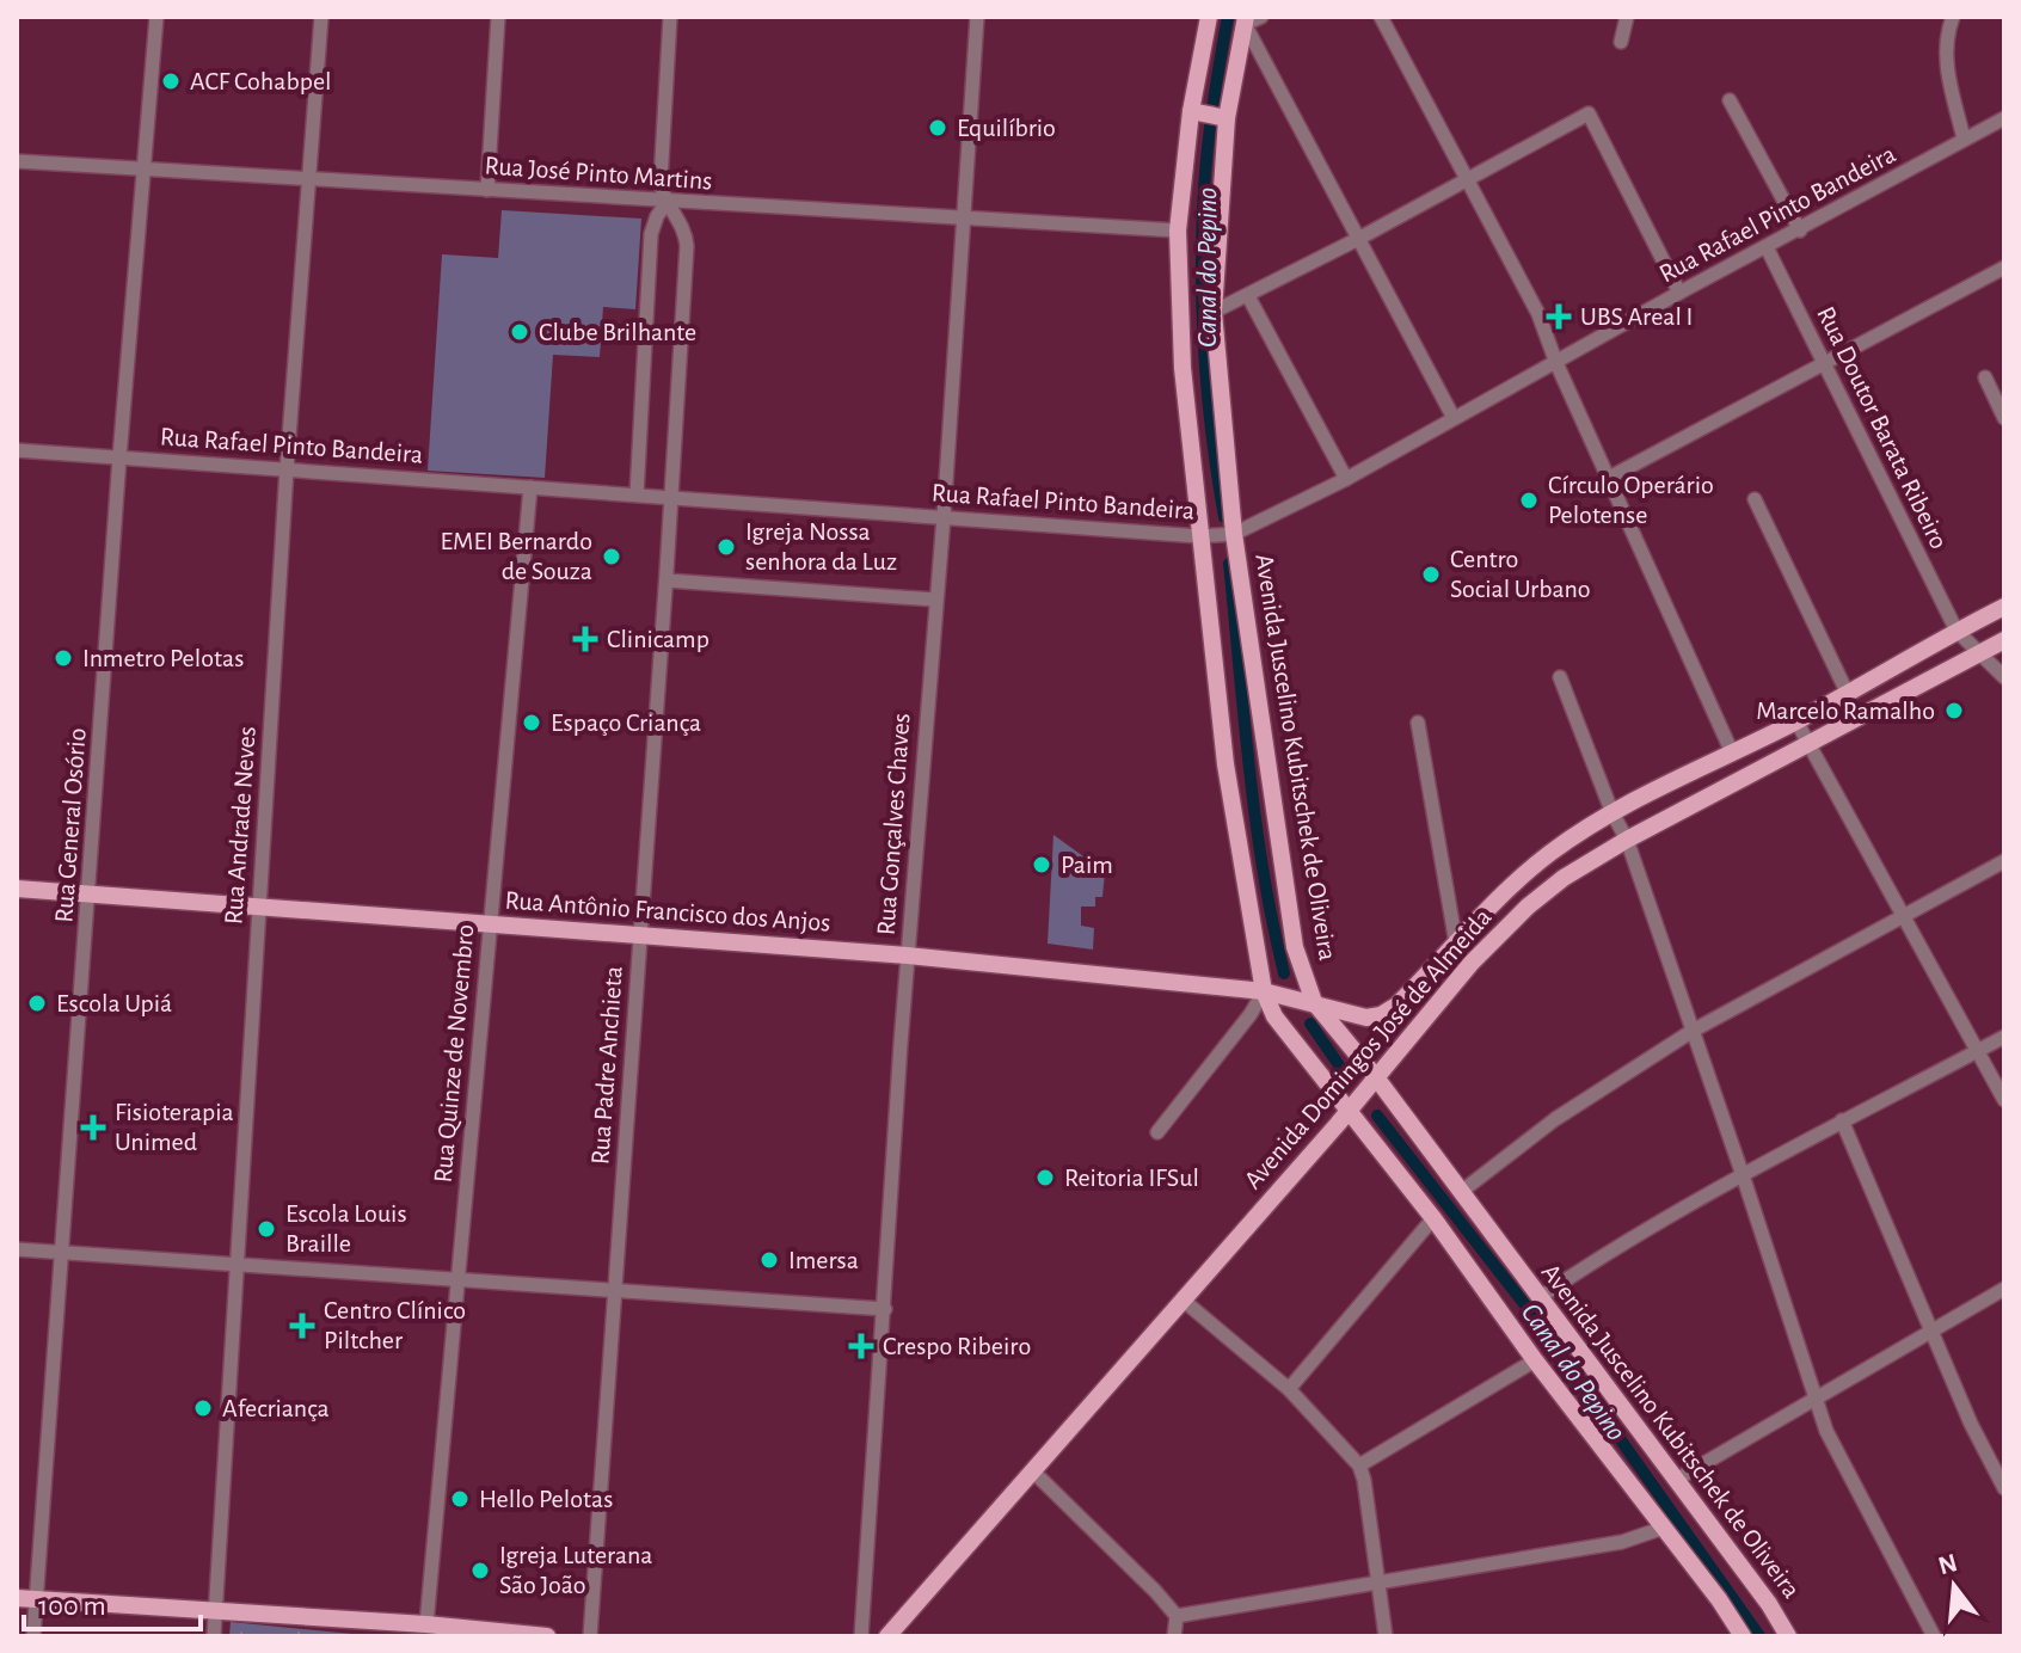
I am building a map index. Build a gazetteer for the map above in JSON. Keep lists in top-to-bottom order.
{
  "streets": {
    "main road": ["Avenida Juscelino Kubitschek de Oliveira", "Rua Antônio Francisco dos Anjos", "Avenida Domingos José de Almeida"],
    "street": [
      "Rua José Pinto Martins",
      "Rua Rafael Pinto Bandeira",
      "Rua Doutor Barata Ribeiro",
      "Rua Gonçalves Chaves",
      "Rua General Osório",
      "Rua Andrade Neves",
      "Rua Quinze de Novembro",
      "Rua Padre Anchieta"
    ]
  },
  "crossings": [
    ["Rua José Pinto Martins", "Rua Gonçalves Chaves"],
    ["Rua José Pinto Martins", "Rua General Osório"],
    ["Rua José Pinto Martins", "Rua Andrade Neves"],
    ["Rua Rafael Pinto Bandeira", "Rua Doutor Barata Ribeiro"],
    ["Rua Rafael Pinto Bandeira", "Avenida Juscelino Kubitschek de Oliveira"],
    ["Rua Rafael Pinto Bandeira", "Rua Gonçalves Chaves"],
    ["Rua Rafael Pinto Bandeira", "Rua General Osório"],
    ["Rua Rafael Pinto Bandeira", "Rua Andrade Neves"],
    ["Rua Rafael Pinto Bandeira", "Rua Quinze de Novembro"],
    ["Rua Rafael Pinto Bandeira", "Rua Padre Anchieta"],
    ["Rua Doutor Barata Ribeiro", "Avenida Domingos José de Almeida"],
    ["Avenida Juscelino Kubitschek de Oliveira", "Rua Antônio Francisco dos Anjos"],
    ["Avenida Juscelino Kubitschek de Oliveira", "Avenida Domingos José de Almeida"],
    ["Rua Gonçalves Chaves", "Rua Antônio Francisco dos Anjos"],
    ["Rua General Osório", "Rua Antônio Francisco dos Anjos"],
    ["Rua Andrade Neves", "Rua Antônio Francisco dos Anjos"],
    ["Rua Antônio Francisco dos Anjos", "Avenida Domingos José de Almeida"],
    ["Rua Antônio Francisco dos Anjos", "Rua Quinze de Novembro"],
    ["Rua Antônio Francisco dos Anjos", "Rua Padre Anchieta"]
  ],
  "water": ["Canal do Pepino"],
  "places": {
    "other": [
      "ACF Cohabpel",
      "Equilíbrio",
      "Clube Brilhante",
      "Círculo Operário Pelotense",
      "Igreja Nossa senhora da Luz",
      "EMEI Bernardo de Souza",
      "Centro Social Urbano",
      "Inmetro Pelotas",
      "Marcelo Ramalho",
      "Espaço Criança",
      "Paim",
      "Escola Upiá",
      "Reitoria IFSul",
      "Escola Louis Braille",
      "Imersa",
      "Afecriança",
      "Hello Pelotas",
      "Igreja Luterana São João"
    ],
    "health": [
      "UBS Areal I",
      "Clinicamp",
      "Fisioterapia Unimed",
      "Centro Clínico Piltcher",
      "Crespo Ribeiro"
    ]
  },
  "scale_bar": "100 m",
  "north": "top"
}
